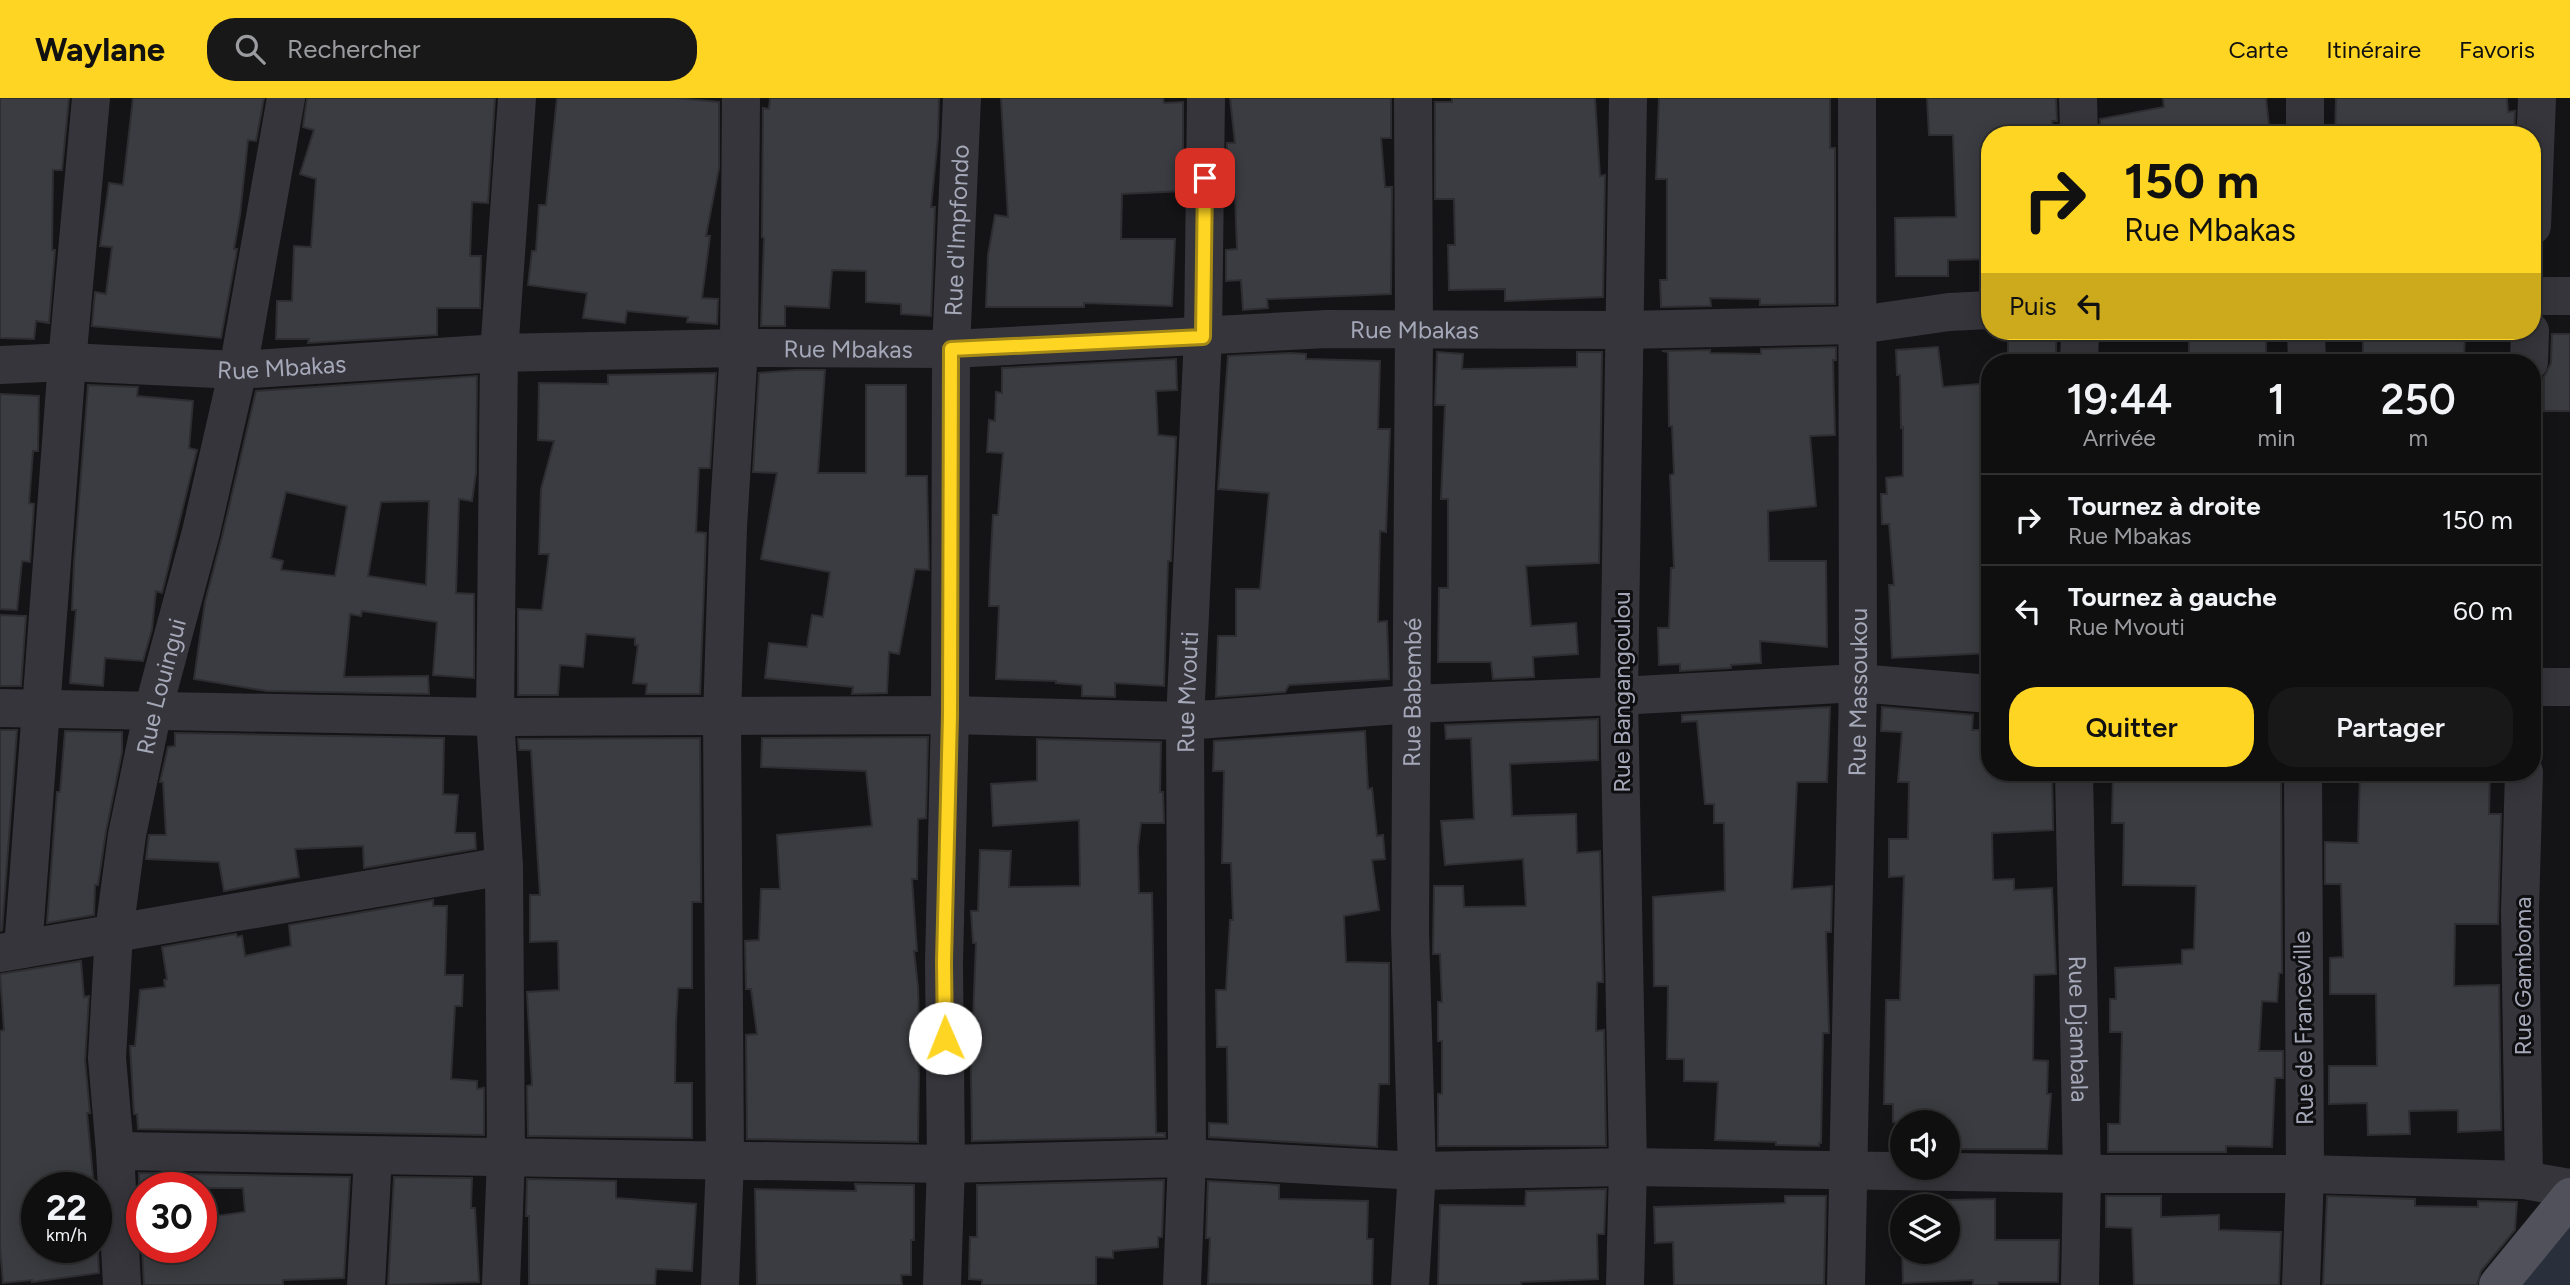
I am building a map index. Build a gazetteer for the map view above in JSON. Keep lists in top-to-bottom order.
{
  "streets": {
    "street": [
      "Rue d'Impfondo",
      "Rue Mbakas",
      "Rue Louingui",
      "Rue Mvouti",
      "Rue Babembé",
      "Rue Bangangoulou",
      "Rue Massoukou",
      "Rue Gamboma",
      "Rue Djambala",
      "Rue de Franceville"
    ]
  },
  "crossings": [
    ["Rue d'Impfondo", "Rue Mbakas"],
    ["Rue Mbakas", "Rue Louingui"],
    ["Rue Mbakas", "Rue Mvouti"],
    ["Rue Mbakas", "Rue Babembé"],
    ["Rue Mbakas", "Rue Bangangoulou"],
    ["Rue Mbakas", "Rue Massoukou"]
  ],
  "page": {
    "header": "Waylane",
    "search": "Rechercher",
    "nav": ["Carte", "Itinéraire", "Favoris"],
    "turn": ["150 m", "Rue Mbakas"],
    "then": "Puis",
    "eta": [
      "19:44",
      "Arrivée",
      "1",
      "min",
      "250",
      "m"
    ],
    "list": [
      {
        "name": "Tournez à droite",
        "note": "Rue Mbakas",
        "value": "150 m"
      },
      {
        "name": "Tournez à gauche",
        "note": "Rue Mvouti",
        "value": "60 m"
      }
    ],
    "buttons": ["Quitter", "Partager"],
    "speed": "22 km/h",
    "limit": "30"
  }
}
